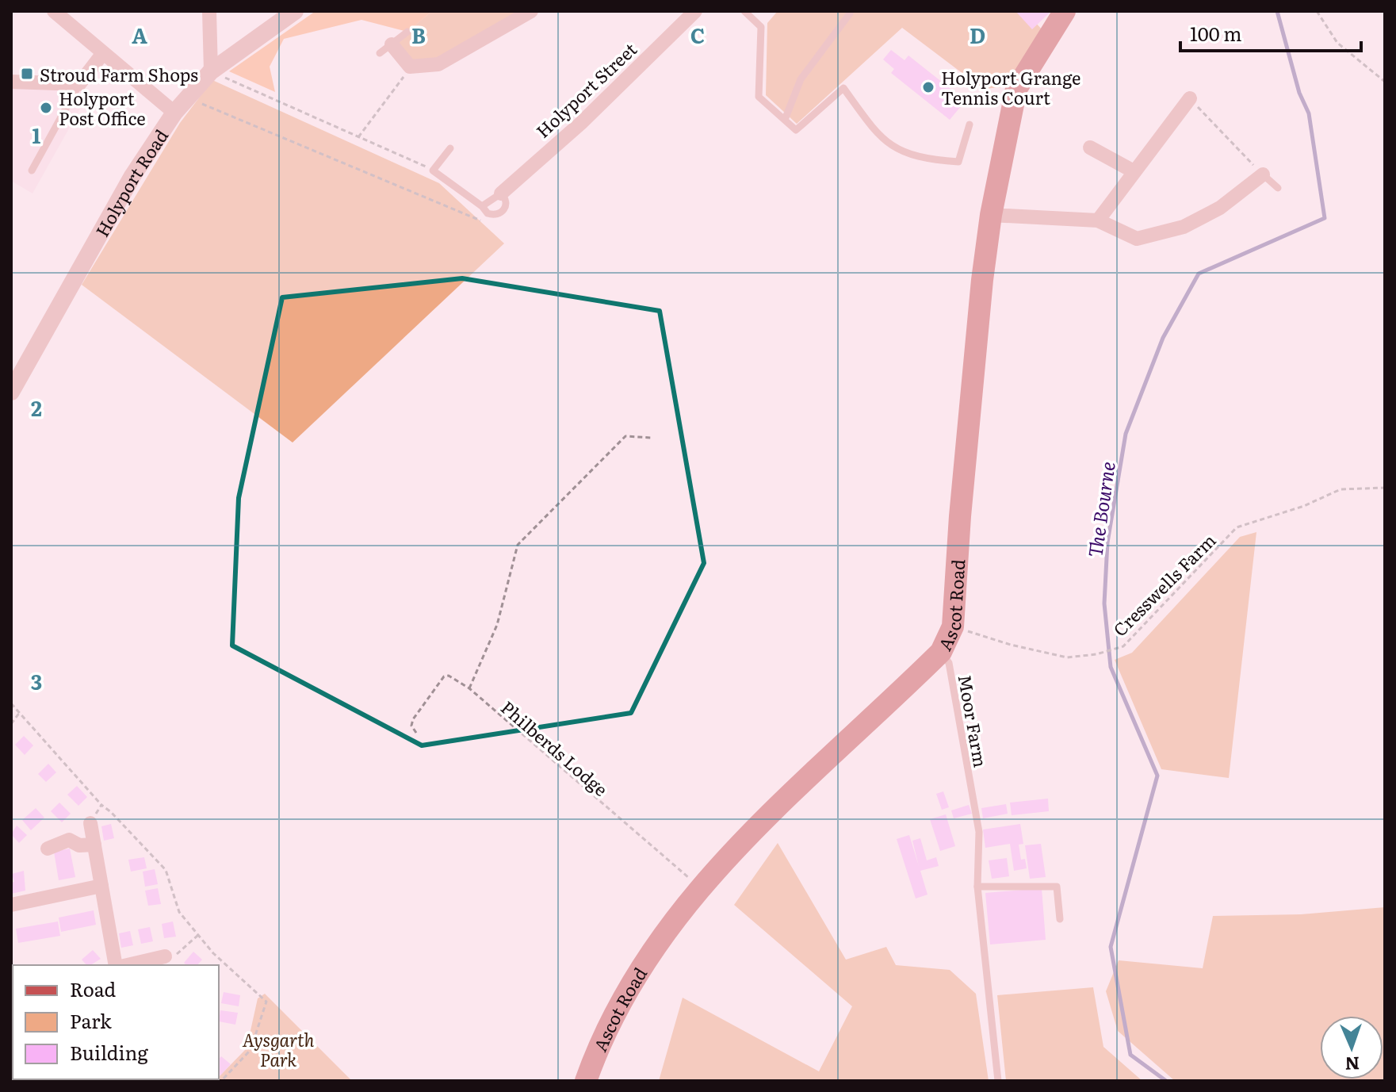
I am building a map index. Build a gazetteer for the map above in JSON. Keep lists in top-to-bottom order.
{
  "streets": {
    "main road": ["Ascot Road"],
    "street": ["Holyport Street", "Holyport Road"],
    "lane": ["Moor Farm"],
    "path": ["Cresswells Farm", "Philberds Lodge"]
  },
  "crossings": [
    ["Cresswells Farm", "Ascot Road"],
    ["Ascot Road", "Moor Farm"],
    ["Ascot Road", "Philberds Lodge"]
  ],
  "water": ["The Bourne"],
  "parks": ["Aysgarth Park"],
  "places": {
    "transit": ["Stroud Farm Shops"],
    "other": ["Holyport Grange Tennis Court", "Holyport Post Office"]
  },
  "legend": ["Road", "Park", "Building"],
  "scale_bar": "100 m",
  "north": "bottom",
  "grid": {
    "columns": [
      "A",
      "B",
      "C",
      "D"
    ],
    "rows": ["1", "2", "3"]
  }
}
